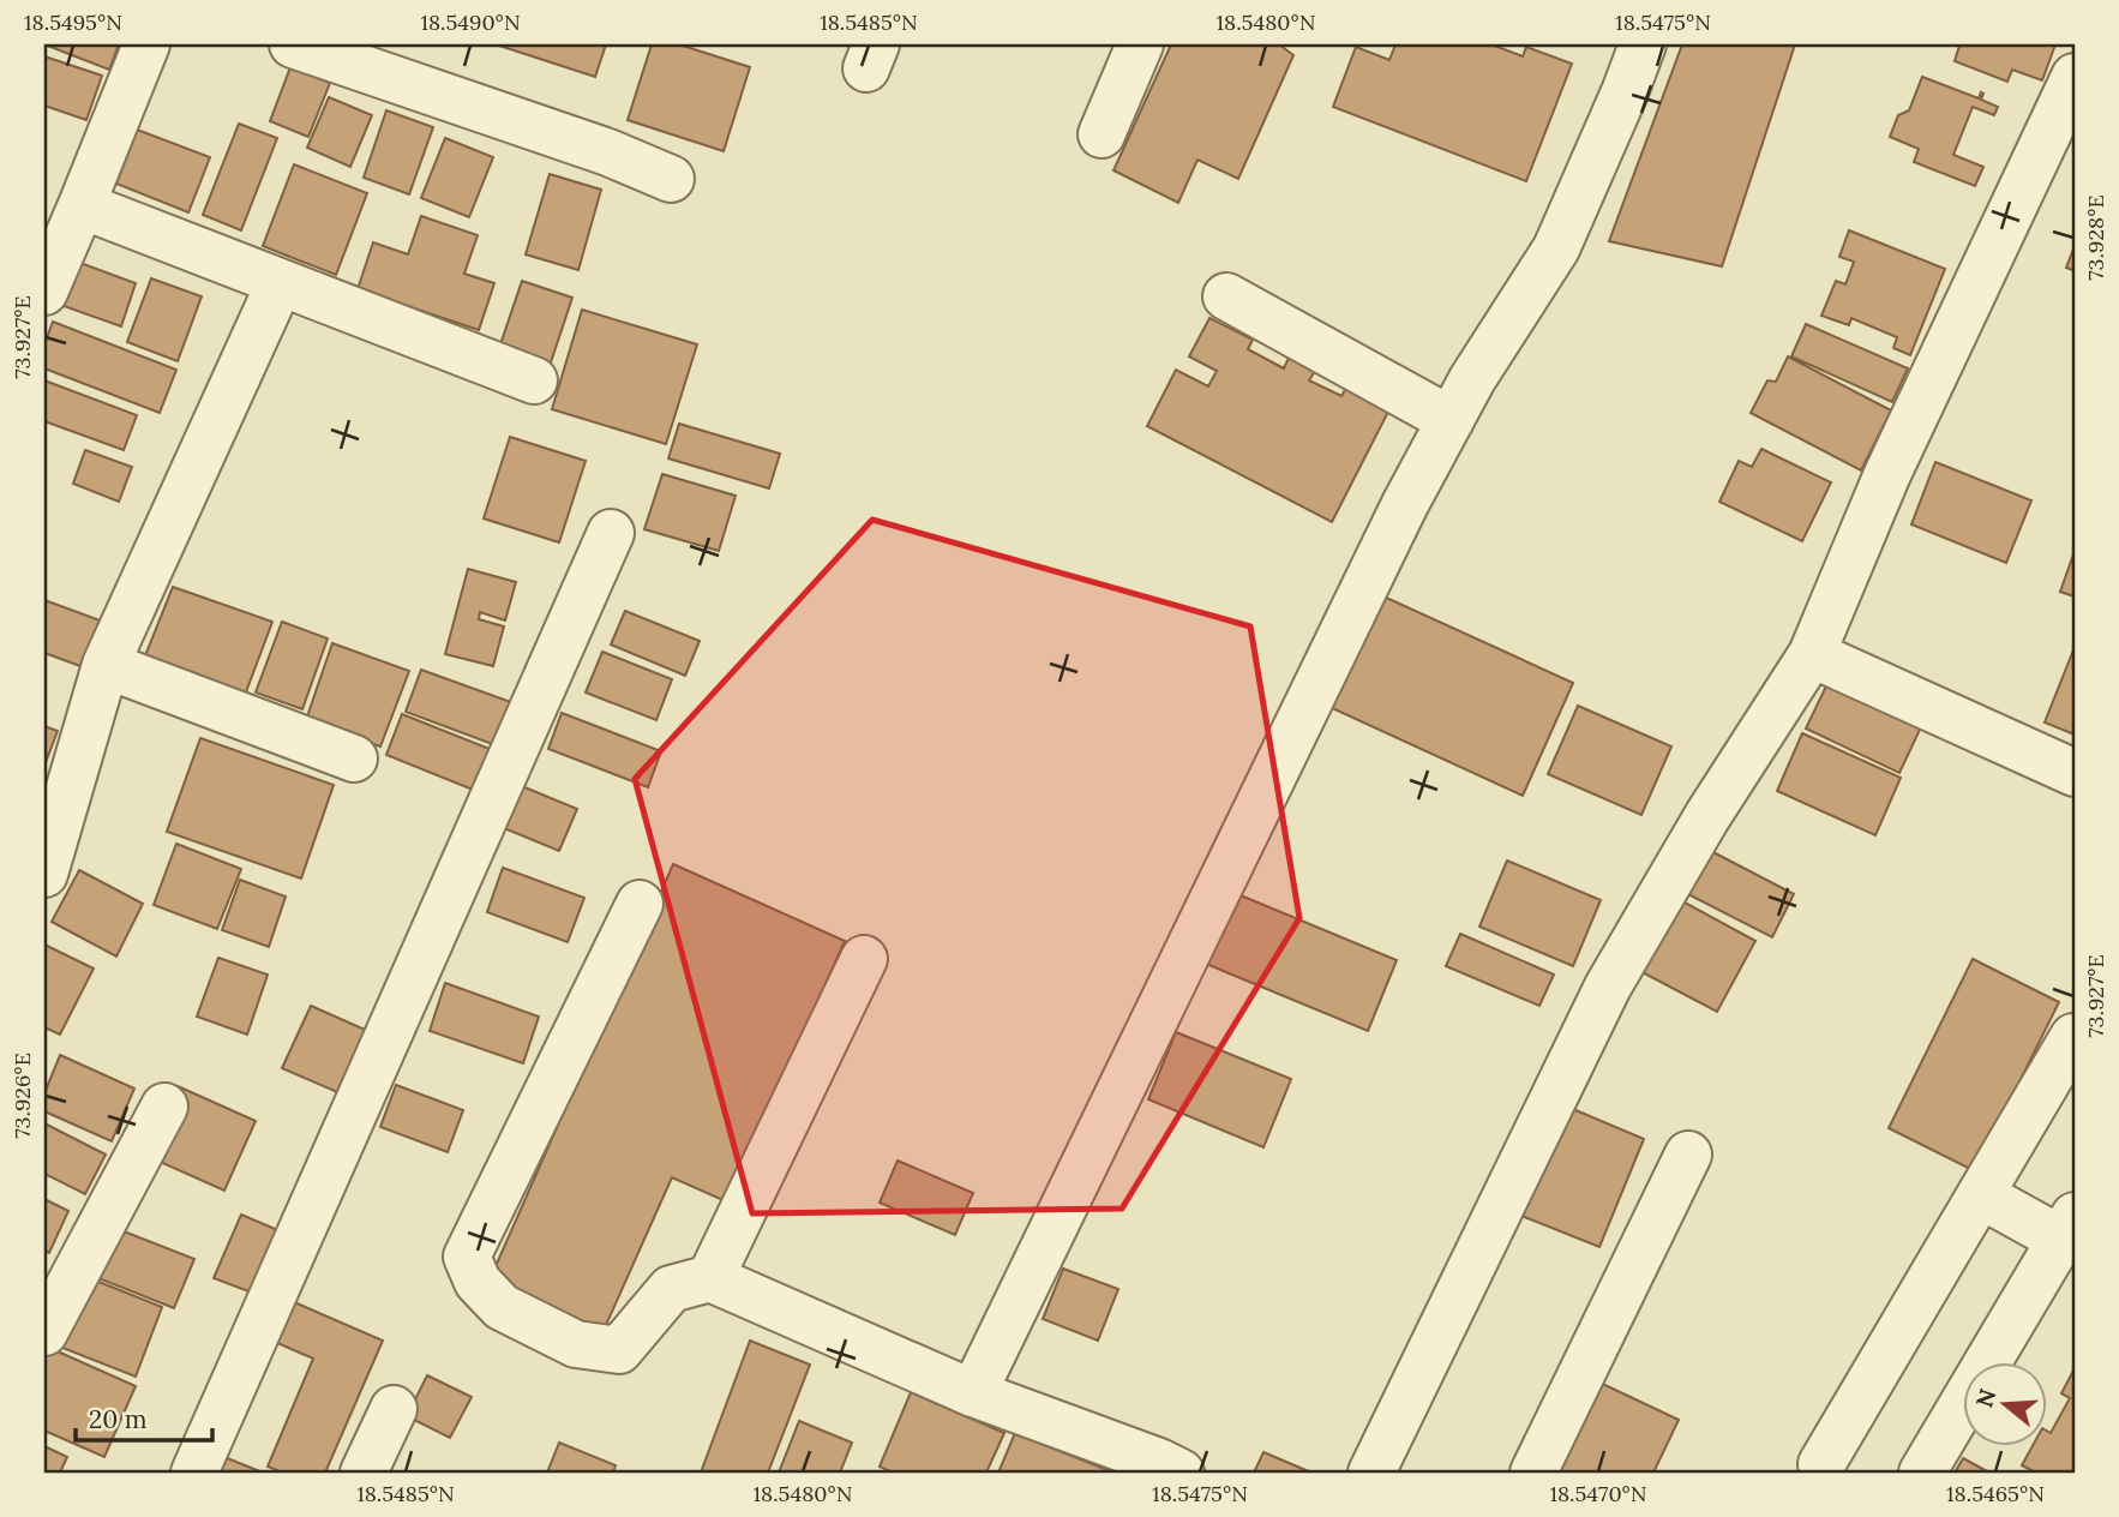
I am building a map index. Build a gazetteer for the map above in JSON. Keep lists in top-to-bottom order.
{
  "scale_bar": "20 m",
  "north": "left",
  "coordinates": [
    "18.5495°N",
    "18.5490°N",
    "18.5485°N",
    "18.5480°N",
    "18.5475°N",
    "73.928°E",
    "73.927°E",
    "73.926°E",
    "18.5470°N",
    "18.5465°N"
  ]
}
